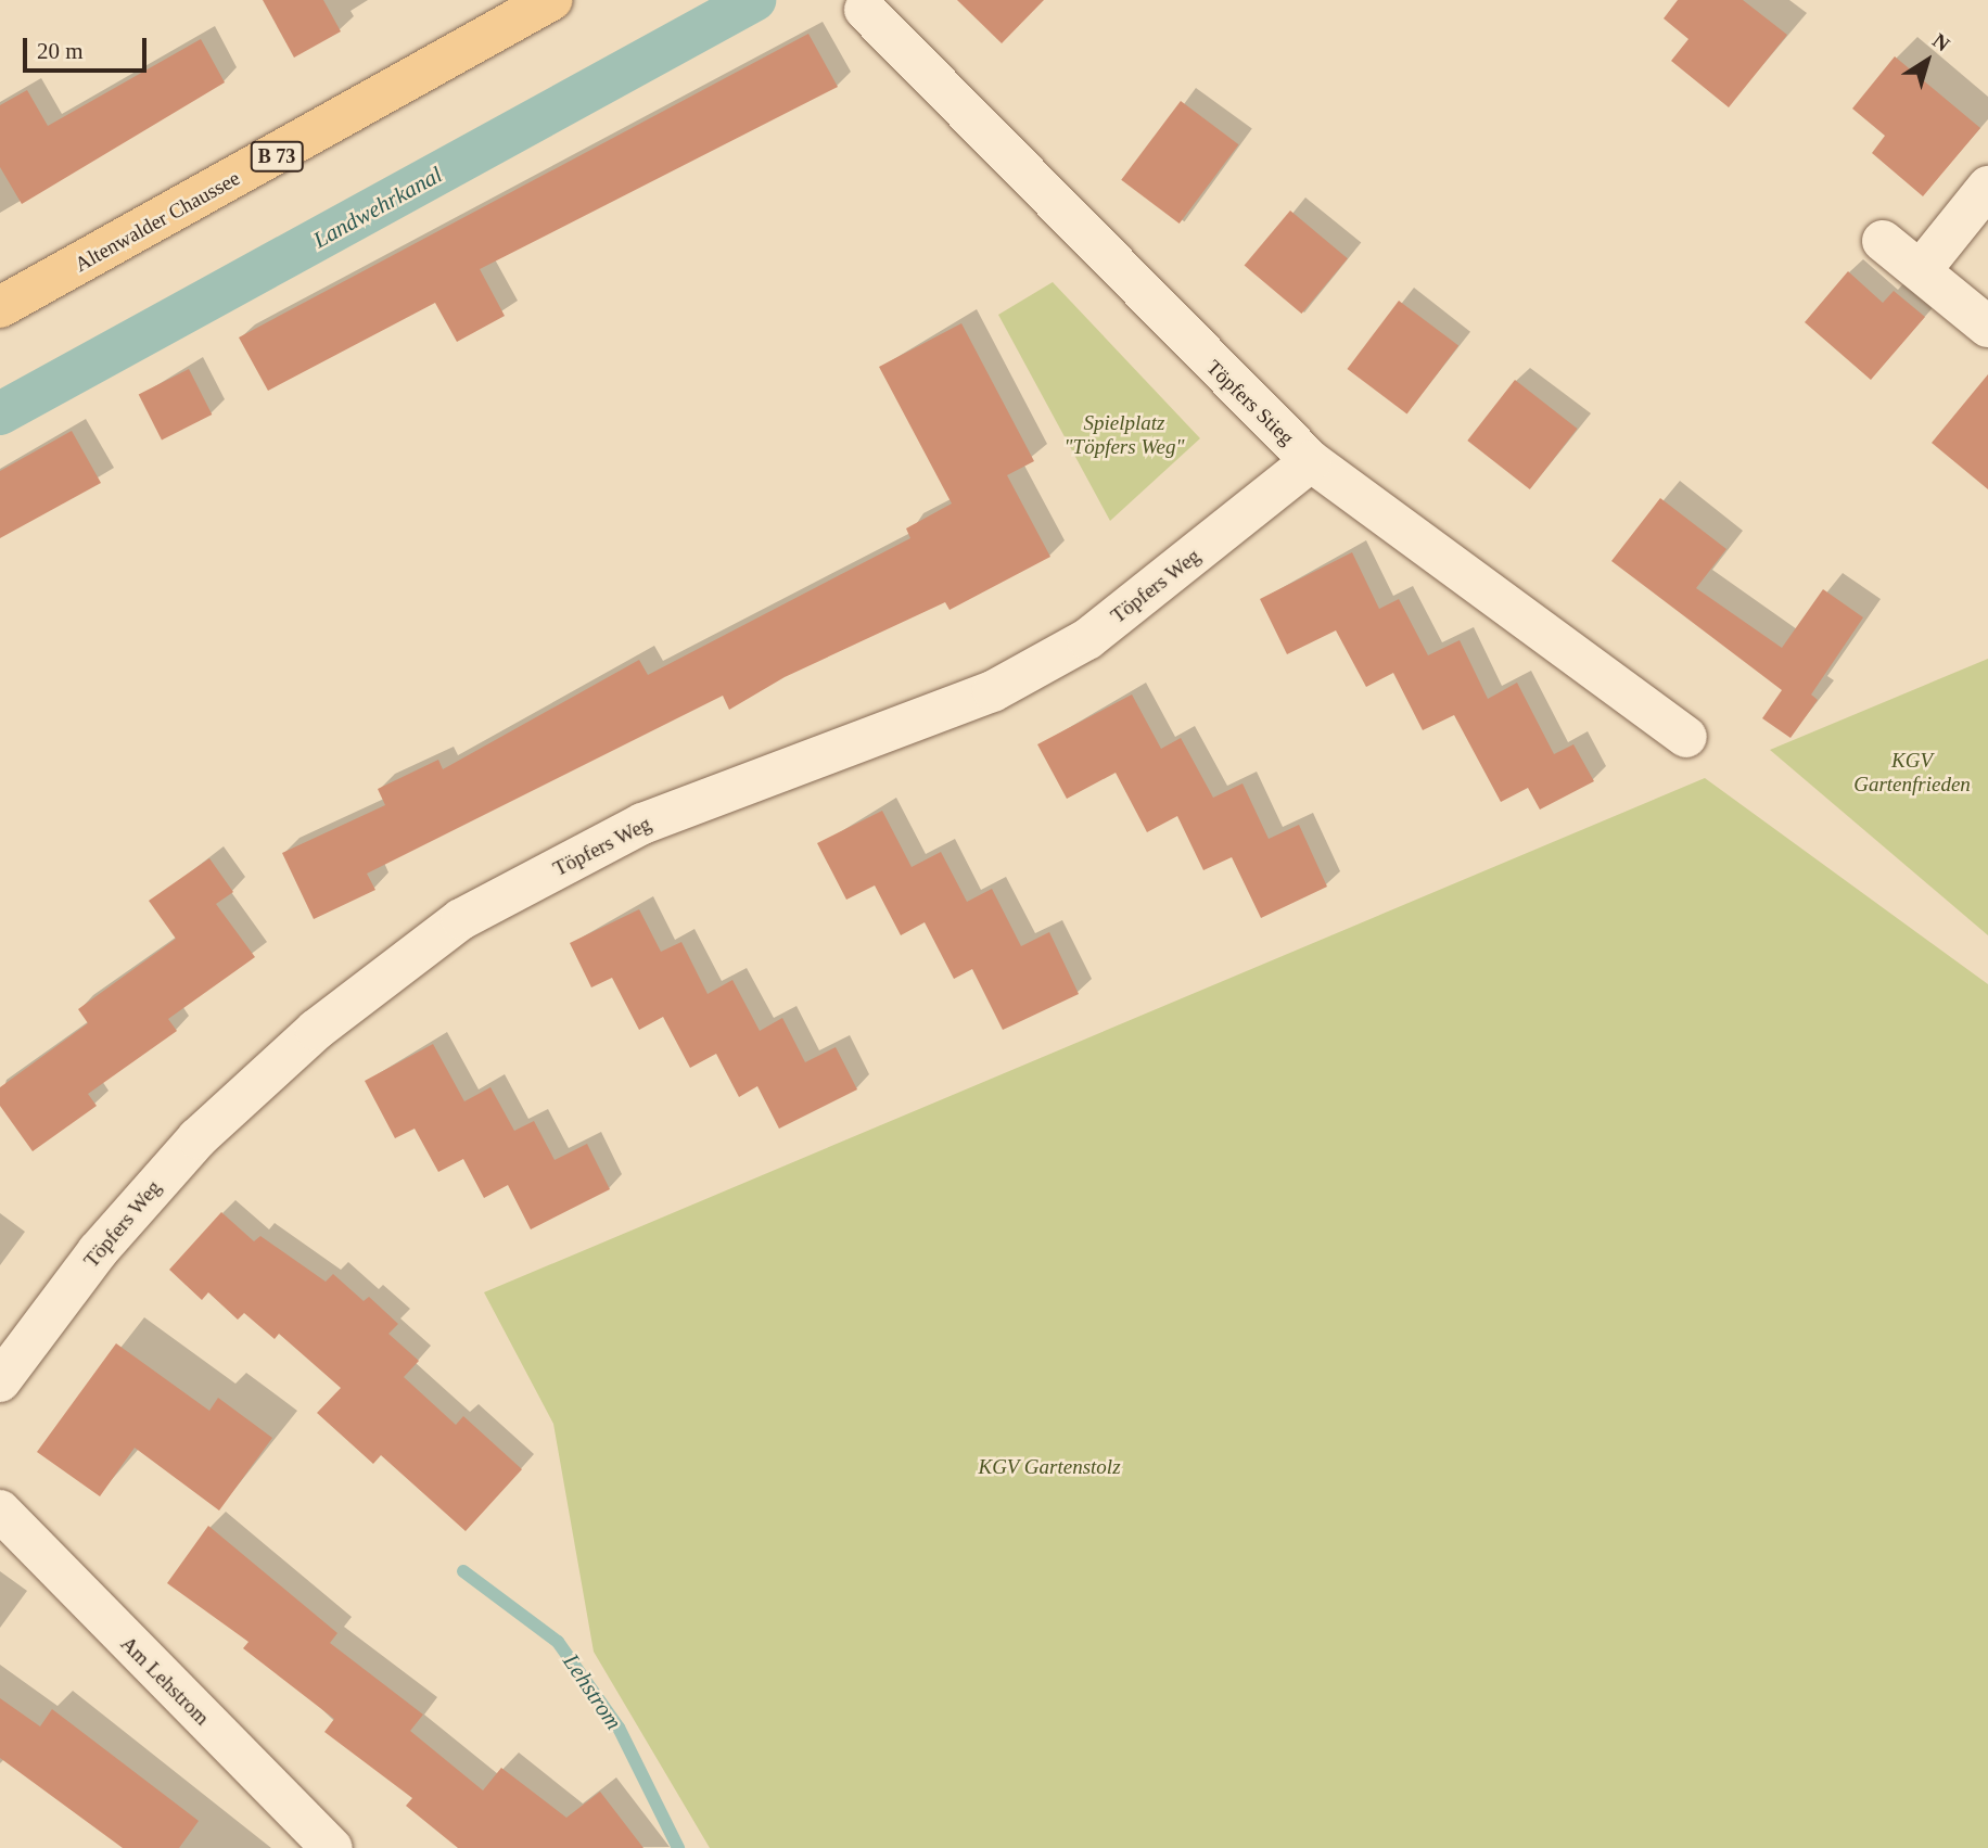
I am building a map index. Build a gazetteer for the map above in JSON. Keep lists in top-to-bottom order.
{
  "streets": {
    "main road": ["B 73", "Altenwalder Chaussee"],
    "street": ["Töpfers Stieg", "Töpfers Weg", "Am Lehstrom"]
  },
  "crossings": [
    ["Töpfers Stieg", "Töpfers Weg"]
  ],
  "water": ["Landwehrkanal", "Lehstrom"],
  "parks": ["Spielplatz \"Töpfers Weg\"", "KGV Gartenfrieden", "KGV Gartenstolz"],
  "scale_bar": "20 m",
  "north": "top right"
}
